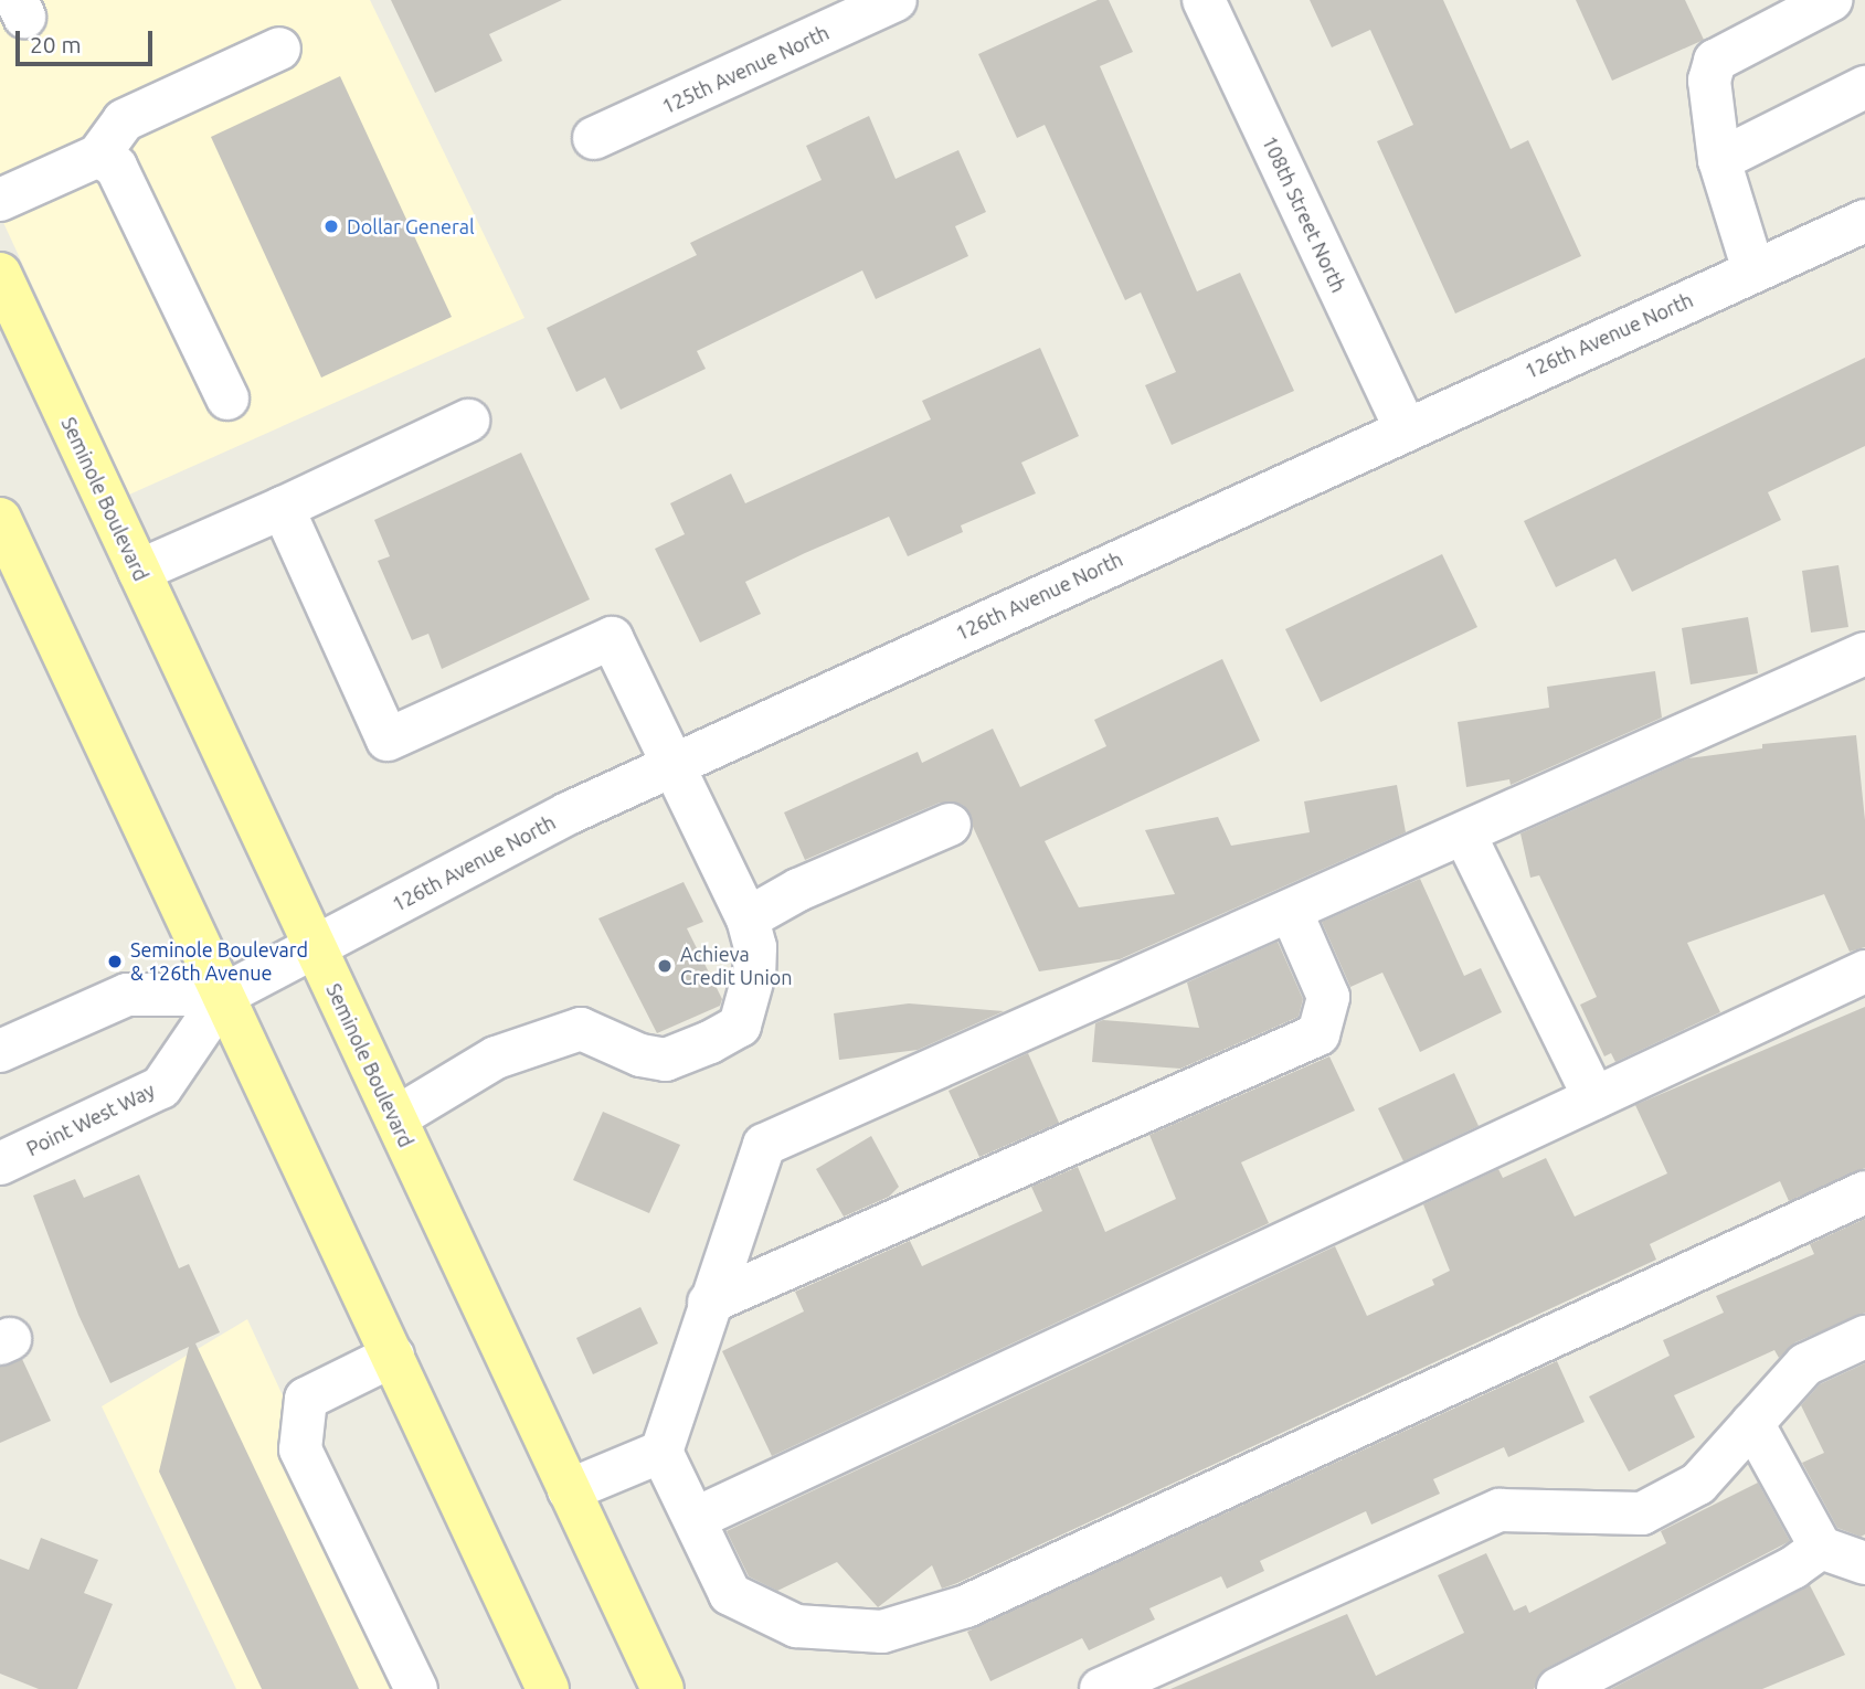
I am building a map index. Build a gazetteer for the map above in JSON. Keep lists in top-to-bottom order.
{
  "streets": {
    "main road": ["Seminole Boulevard"],
    "street": [
      "125th Avenue North",
      "108th Street North",
      "126th Avenue North",
      "Point West Way"
    ]
  },
  "crossings": [
    ["108th Street North", "126th Avenue North"],
    ["126th Avenue North", "Seminole Boulevard"],
    ["126th Avenue North", "Point West Way"]
  ],
  "places": ["Dollar General", "Seminole Boulevard & 126th Avenue", "Achieva Credit Union"],
  "scale_bar": "20 m"
}
